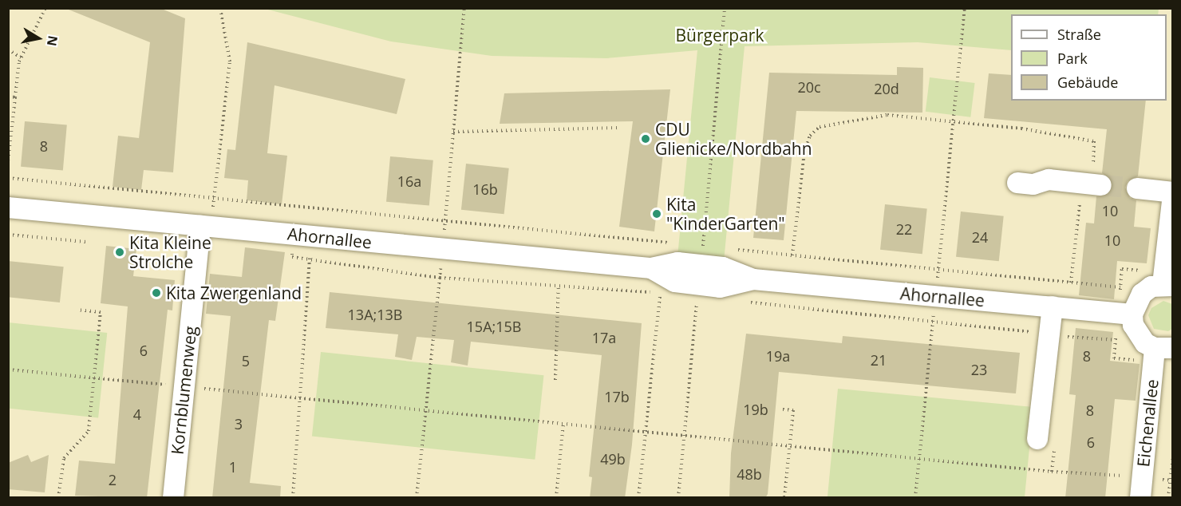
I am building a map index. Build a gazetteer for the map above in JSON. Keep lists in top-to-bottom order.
{
  "streets": {
    "street": ["Ahornallee", "Kornblumenweg", "Eichenallee"]
  },
  "crossings": [
    ["Ahornallee", "Kornblumenweg"]
  ],
  "parks": ["Bürgerpark"],
  "places": [
    "CDU Glienicke/Nordbahn",
    "Kita \"KinderGarten\"",
    "Kita Kleine Strolche",
    "Kita Zwergenland"
  ],
  "house_numbers": [
    "20c",
    "20d",
    "8",
    "16a",
    "16b",
    "10",
    "22",
    "24",
    "10",
    "13A;13B",
    "15A;15B",
    "17a",
    "6",
    "19a",
    "8",
    "21",
    "5",
    "23",
    "17b",
    "19b",
    "8",
    "4",
    "3",
    "6",
    "49b",
    "1",
    "48b",
    "2"
  ],
  "legend": ["Straße", "Park", "Gebäude"],
  "north": "right"
}
